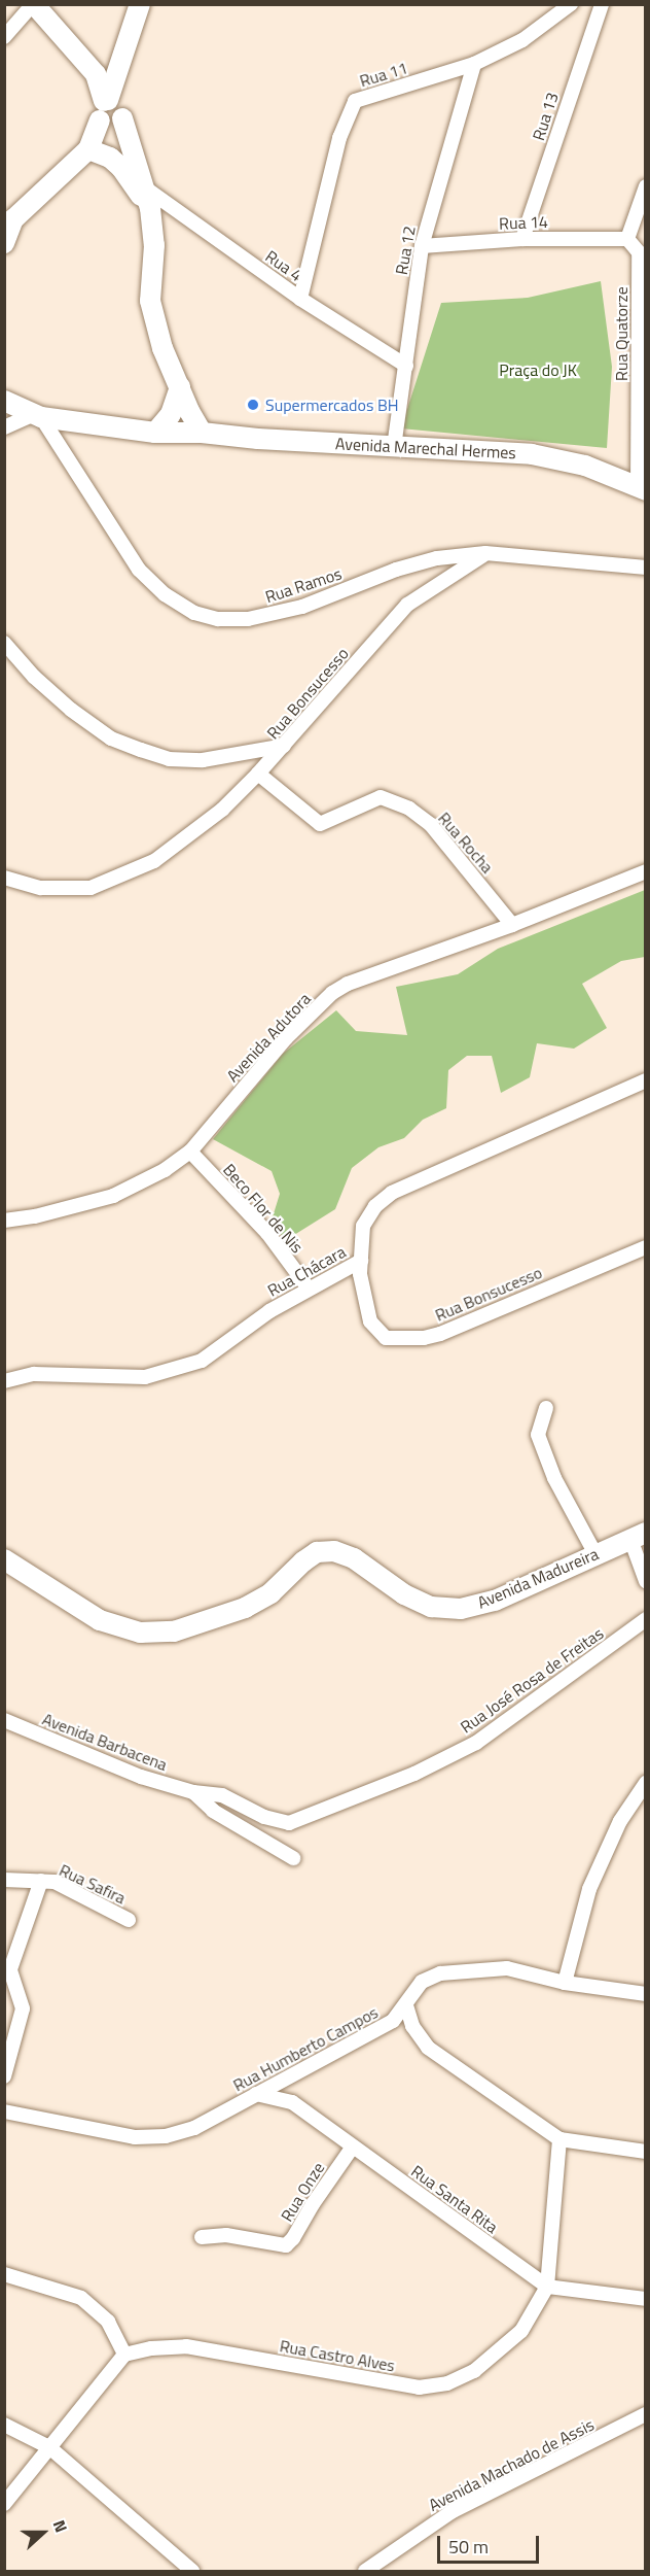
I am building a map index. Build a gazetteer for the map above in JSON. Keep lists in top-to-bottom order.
{
  "streets": {
    "street": [
      "Rua 11",
      "Rua 13",
      "Rua 14",
      "Rua 12",
      "Rua 4",
      "Rua Quatorze",
      "Avenida Marechal Hermes",
      "Rua Ramos",
      "Rua Bonsucesso",
      "Rua Rocha",
      "Avenida Adutora",
      "Beco Flor de Nis",
      "Rua Chácara",
      "Avenida Madureira",
      "Rua José Rosa de Freitas",
      "Avenida Barbacena",
      "Rua Safira",
      "Rua Humberto Campos",
      "Rua Onze",
      "Rua Santa Rita",
      "Rua Castro Alves",
      "Avenida Machado de Assis"
    ]
  },
  "crossings": [
    ["Rua 11", "Rua 12"],
    ["Rua 11", "Rua 4"],
    ["Rua 13", "Rua 14"],
    ["Rua 14", "Rua 12"],
    ["Rua 14", "Rua Quatorze"],
    ["Rua 12", "Rua 4"],
    ["Rua 12", "Avenida Marechal Hermes"],
    ["Rua Quatorze", "Avenida Marechal Hermes"],
    ["Avenida Marechal Hermes", "Rua Ramos"],
    ["Rua Ramos", "Rua Bonsucesso"],
    ["Rua Bonsucesso", "Rua Rocha"],
    ["Rua Bonsucesso", "Rua Chácara"],
    ["Rua Rocha", "Avenida Adutora"],
    ["Avenida Adutora", "Beco Flor de Nis"],
    ["Beco Flor de Nis", "Rua Chácara"],
    ["Rua José Rosa de Freitas", "Avenida Barbacena"],
    ["Rua Humberto Campos", "Rua Santa Rita"],
    ["Rua Onze", "Rua Santa Rita"],
    ["Rua Santa Rita", "Rua Castro Alves"]
  ],
  "parks": ["Praça do JK"],
  "places": ["Supermercados BH"],
  "scale_bar": "50 m",
  "north": "right"
}
